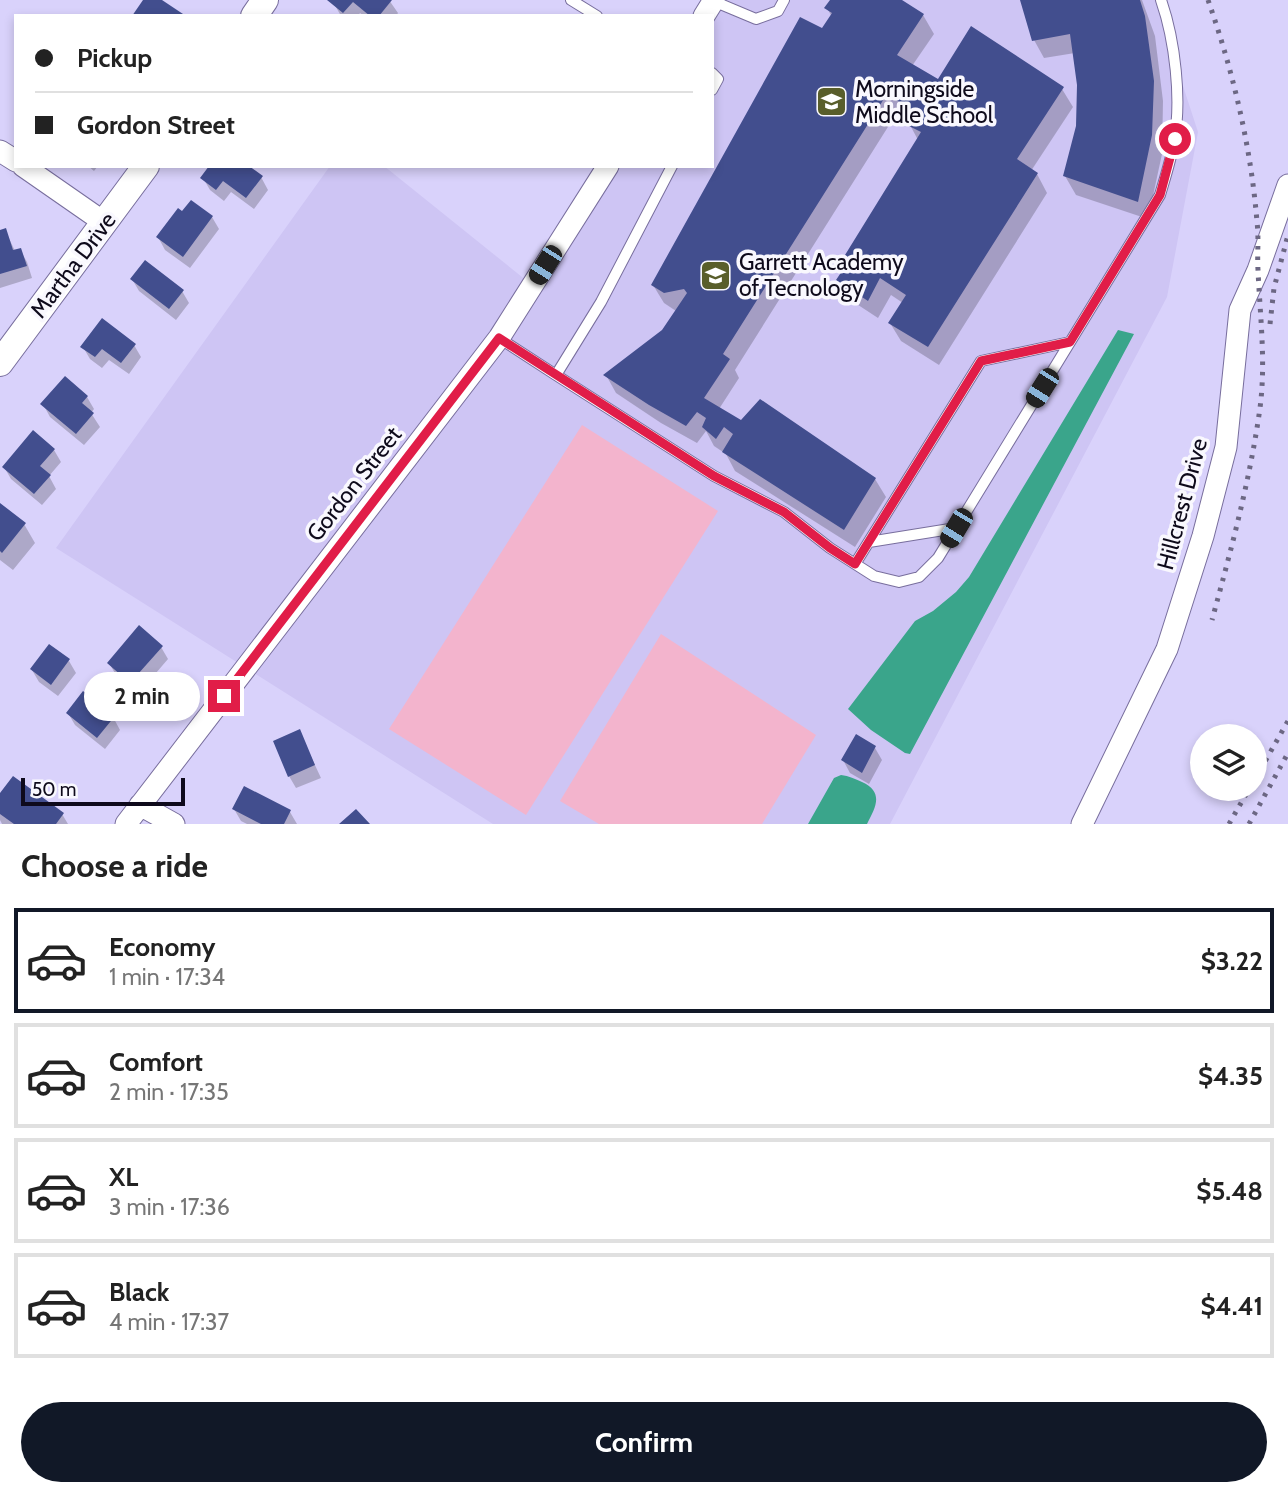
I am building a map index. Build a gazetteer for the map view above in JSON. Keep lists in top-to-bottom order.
{
  "streets": {
    "street": ["Martha Drive", "Gordon Street", "Hillcrest Drive"]
  },
  "places": {
    "school or university": ["Morningside Middle School", "Garrett Academy of Tecnology"]
  },
  "scale_bar": "50 m",
  "page": {
    "banner": ["Pickup", "Gordon Street"],
    "bubble": "2 min",
    "scale": "50 m",
    "heading": "Choose a ride",
    "list": [
      {
        "name": "Economy",
        "note": "1 min · 17:34",
        "value": "$3.22"
      },
      {
        "name": "Comfort",
        "note": "2 min · 17:35",
        "value": "$4.35"
      },
      {
        "name": "XL",
        "note": "3 min · 17:36",
        "value": "$5.48"
      },
      {
        "name": "Black",
        "note": "4 min · 17:37",
        "value": "$4.41"
      }
    ],
    "buttons": "Confirm"
  }
}
